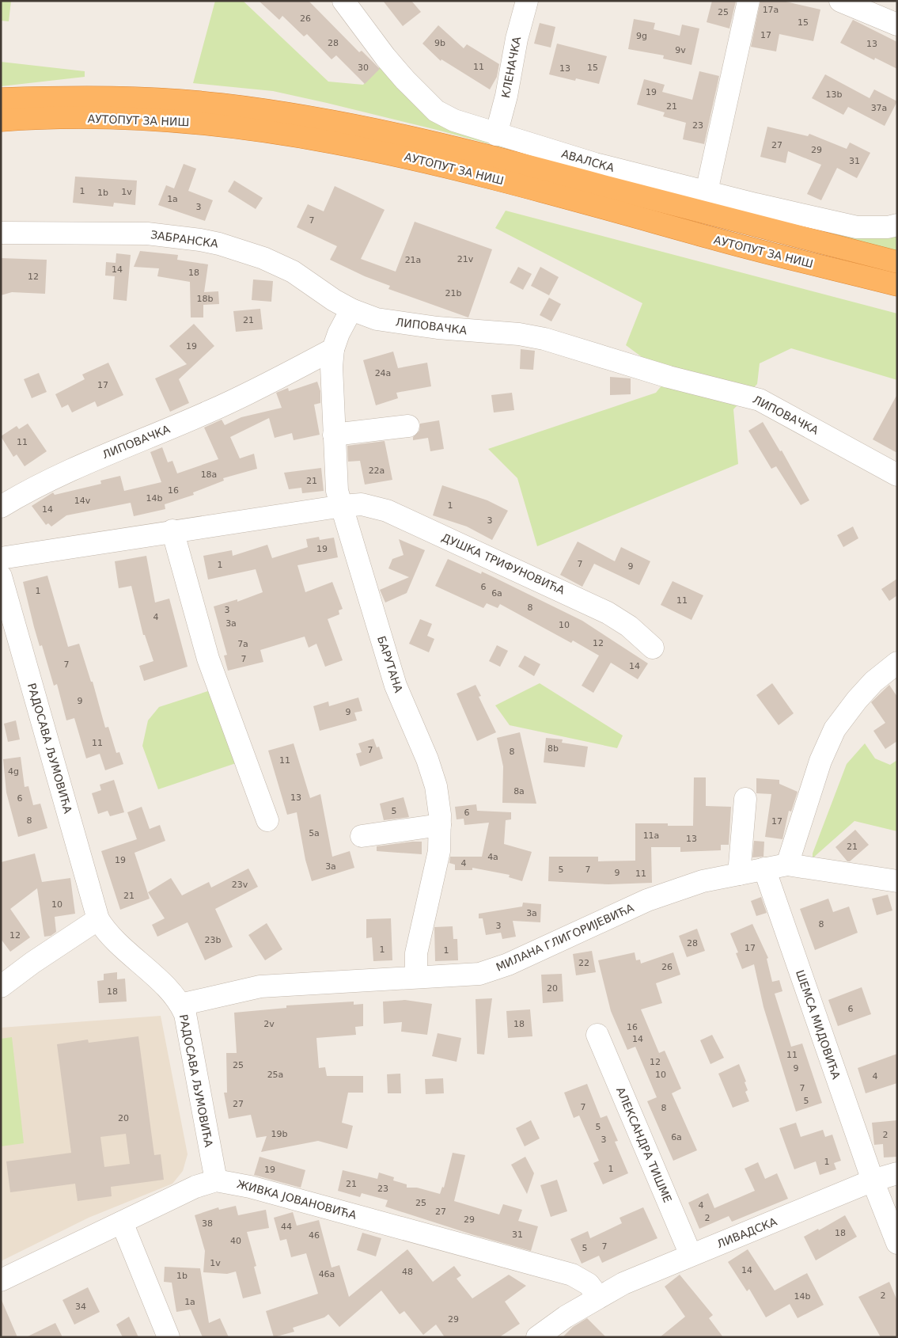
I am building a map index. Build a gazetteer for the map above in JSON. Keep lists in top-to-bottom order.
{
  "streets": {
    "highway": ["АУТОПУТ ЗА НИШ"],
    "street": [
      "КЛЕНАЧКА",
      "АВАЛСКА",
      "ЗАБРАНСКА",
      "ЛИПОВАЧКА",
      "ДУШКА ТРИФУНОВИЋА",
      "БАРУТАНА",
      "РАДОСАВА ЉУМОВИЋА",
      "МИЛАНА ГЛИГОРИЈЕВИЋА",
      "ШЕМСА МИДОВИЋА",
      "АЛЕКСАНДРА ТИШМЕ",
      "ЖИВКА ЈОВАНОВИЋА",
      "ЛИВАДСКА"
    ]
  },
  "crossings": [
    ["КЛЕНАЧКА", "АВАЛСКА"],
    ["ЗАБРАНСКА", "ЛИПОВАЧКА"],
    ["ЛИПОВАЧКА", "БАРУТАНА"],
    ["ДУШКА ТРИФУНОВИЋА", "БАРУТАНА"],
    ["БАРУТАНА", "МИЛАНА ГЛИГОРИЈЕВИЋА"],
    ["РАДОСАВА ЉУМОВИЋА", "МИЛАНА ГЛИГОРИЈЕВИЋА"],
    ["РАДОСАВА ЉУМОВИЋА", "ЖИВКА ЈОВАНОВИЋА"],
    ["МИЛАНА ГЛИГОРИЈЕВИЋА", "ШЕМСА МИДОВИЋА"],
    ["ШЕМСА МИДОВИЋА", "ЛИВАДСКА"],
    ["АЛЕКСАНДРА ТИШМЕ", "ЛИВАДСКА"],
    ["ЖИВКА ЈОВАНОВИЋА", "ЛИВАДСКА"]
  ],
  "house_numbers": [
    "17a",
    "25",
    "26",
    "15",
    "17",
    "9g",
    "28",
    "9b",
    "13",
    "9v",
    "11",
    "30",
    "15",
    "13",
    "19",
    "13b",
    "21",
    "37a",
    "23",
    "27",
    "29",
    "31",
    "1",
    "1v",
    "1b",
    "1a",
    "3",
    "7",
    "21v",
    "21a",
    "14",
    "18",
    "12",
    "21b",
    "18b",
    "21",
    "19",
    "24a",
    "17",
    "11",
    "22a",
    "18a",
    "21",
    "16",
    "14b",
    "14v",
    "1",
    "14",
    "3",
    "19",
    "7",
    "1",
    "9",
    "6",
    "1",
    "6a",
    "11",
    "8",
    "3",
    "4",
    "3a",
    "10",
    "12",
    "7a",
    "7",
    "7",
    "14",
    "9",
    "9",
    "11",
    "8b",
    "7",
    "8",
    "11",
    "4g",
    "8a",
    "13",
    "6",
    "5",
    "6",
    "8",
    "17",
    "5a",
    "11a",
    "13",
    "21",
    "4a",
    "19",
    "4",
    "3a",
    "5",
    "7",
    "9",
    "11",
    "23v",
    "21",
    "10",
    "3a",
    "8",
    "3",
    "12",
    "23b",
    "28",
    "17",
    "1",
    "1",
    "22",
    "26",
    "20",
    "18",
    "6",
    "2v",
    "18",
    "16",
    "14",
    "11",
    "12",
    "25",
    "9",
    "25a",
    "10",
    "4",
    "7",
    "5",
    "27",
    "7",
    "8",
    "20",
    "5",
    "19b",
    "2",
    "6a",
    "3",
    "1",
    "1",
    "19",
    "21",
    "23",
    "25",
    "4",
    "27",
    "2",
    "29",
    "38",
    "44",
    "18",
    "31",
    "46",
    "40",
    "7",
    "5",
    "1v",
    "14",
    "48",
    "46a",
    "1b",
    "2",
    "14b",
    "1a",
    "34",
    "29"
  ]
}
